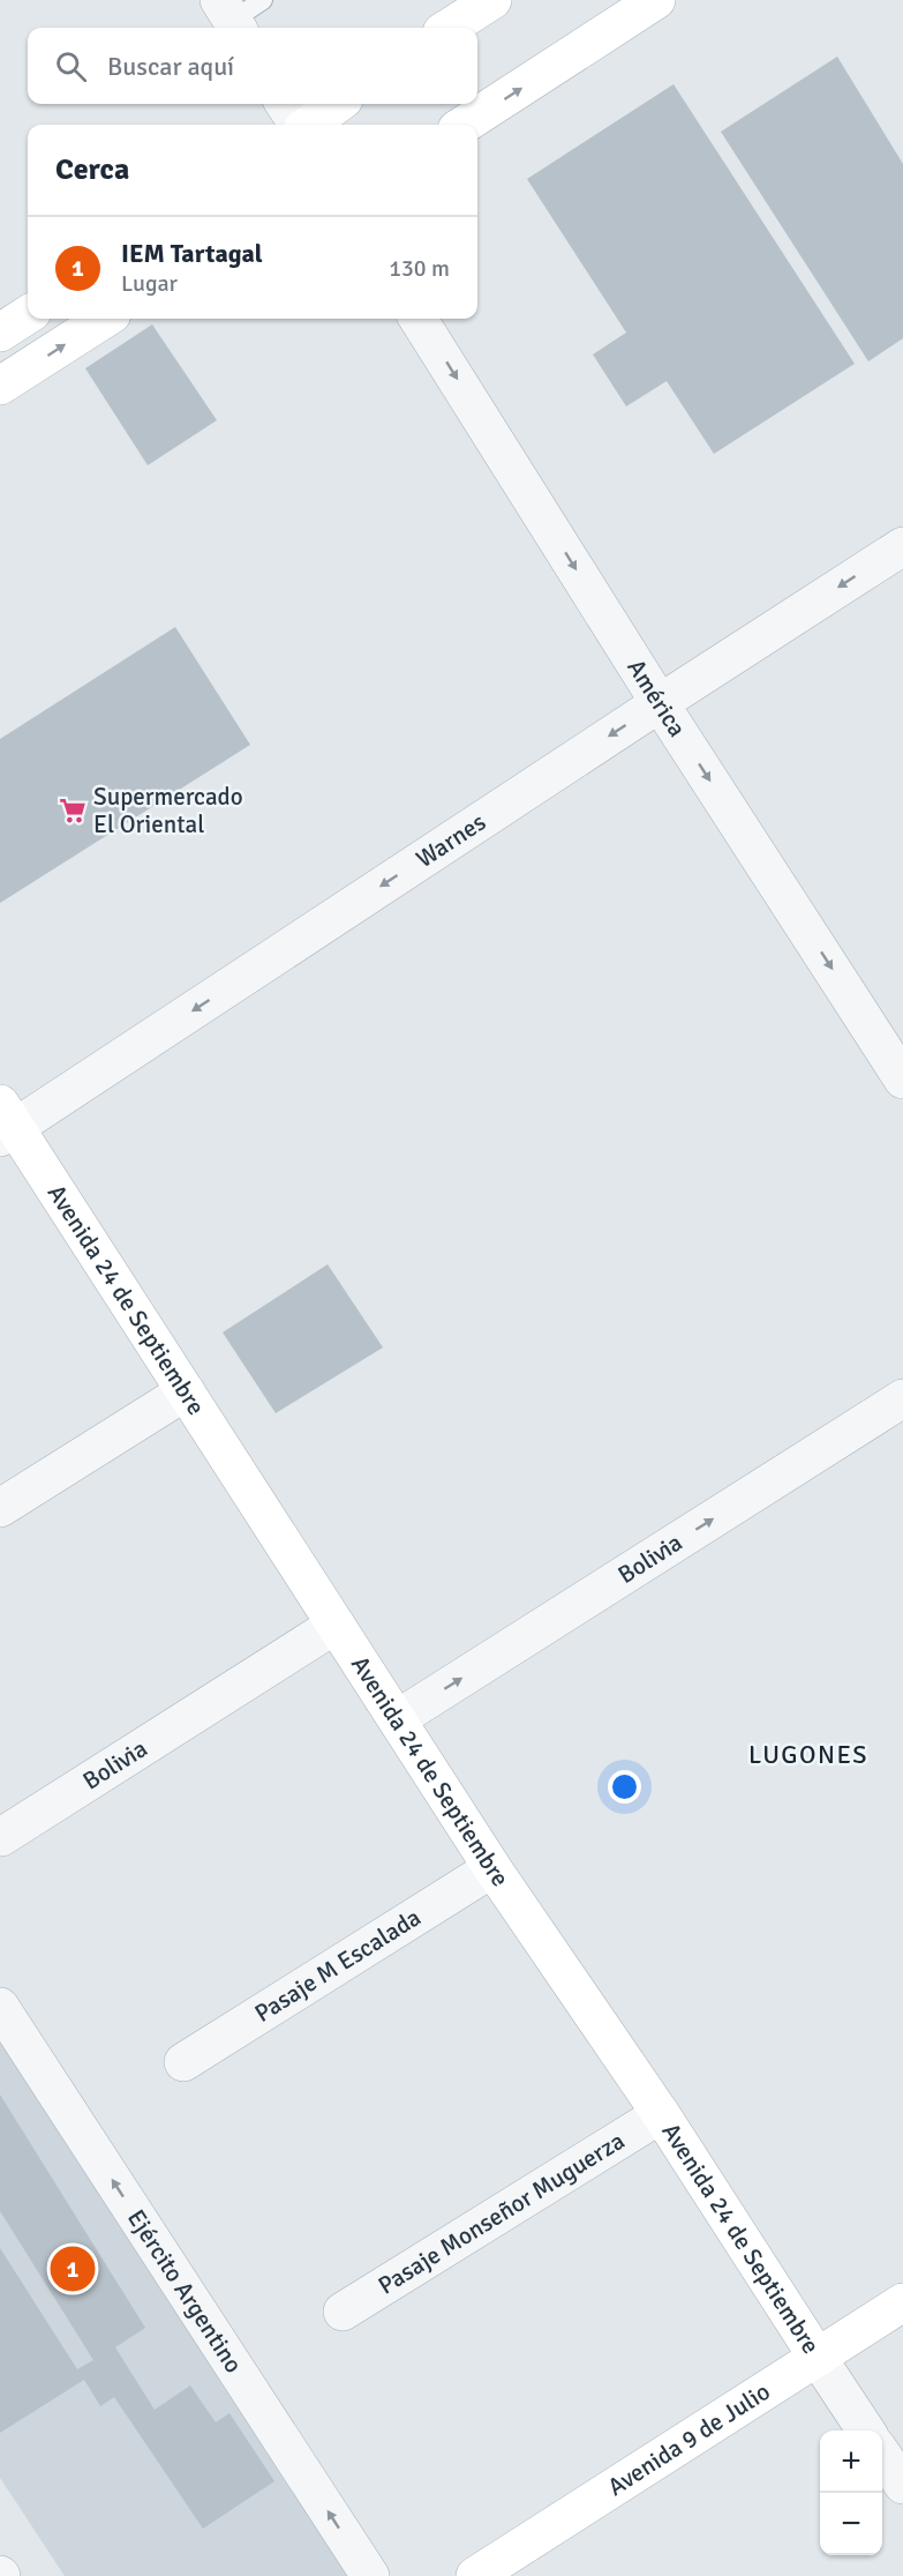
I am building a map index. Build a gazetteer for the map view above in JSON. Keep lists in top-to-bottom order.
{
  "streets": {
    "main road": ["Avenida 24 de Septiembre", "Avenida 9 de Julio"],
    "street": [
      "América",
      "Warnes",
      "Bolivia",
      "Pasaje M Escalada",
      "Pasaje Monseñor Muguerza",
      "Ejército Argentino"
    ]
  },
  "crossings": [
    ["América", "Warnes"],
    ["Warnes", "Avenida 24 de Septiembre"],
    ["Avenida 24 de Septiembre", "Bolivia"],
    ["Avenida 24 de Septiembre", "Pasaje M Escalada"],
    ["Avenida 24 de Septiembre", "Pasaje Monseñor Muguerza"],
    ["Avenida 24 de Septiembre", "Avenida 9 de Julio"]
  ],
  "one_way": [
    "América",
    "Warnes",
    "Bolivia",
    "Ejército Argentino"
  ],
  "districts": ["LUGONES"],
  "places": {
    "supermarket": ["Supermercado El Oriental"]
  },
  "page": {
    "search": "Buscar aquí",
    "heading": "Cerca",
    "list": [
      {
        "mark": "1",
        "name": "IEM Tartagal",
        "note": "Lugar",
        "value": "130 m"
      }
    ],
    "pins": "1",
    "map_buttons": ["+", "−"]
  }
}
